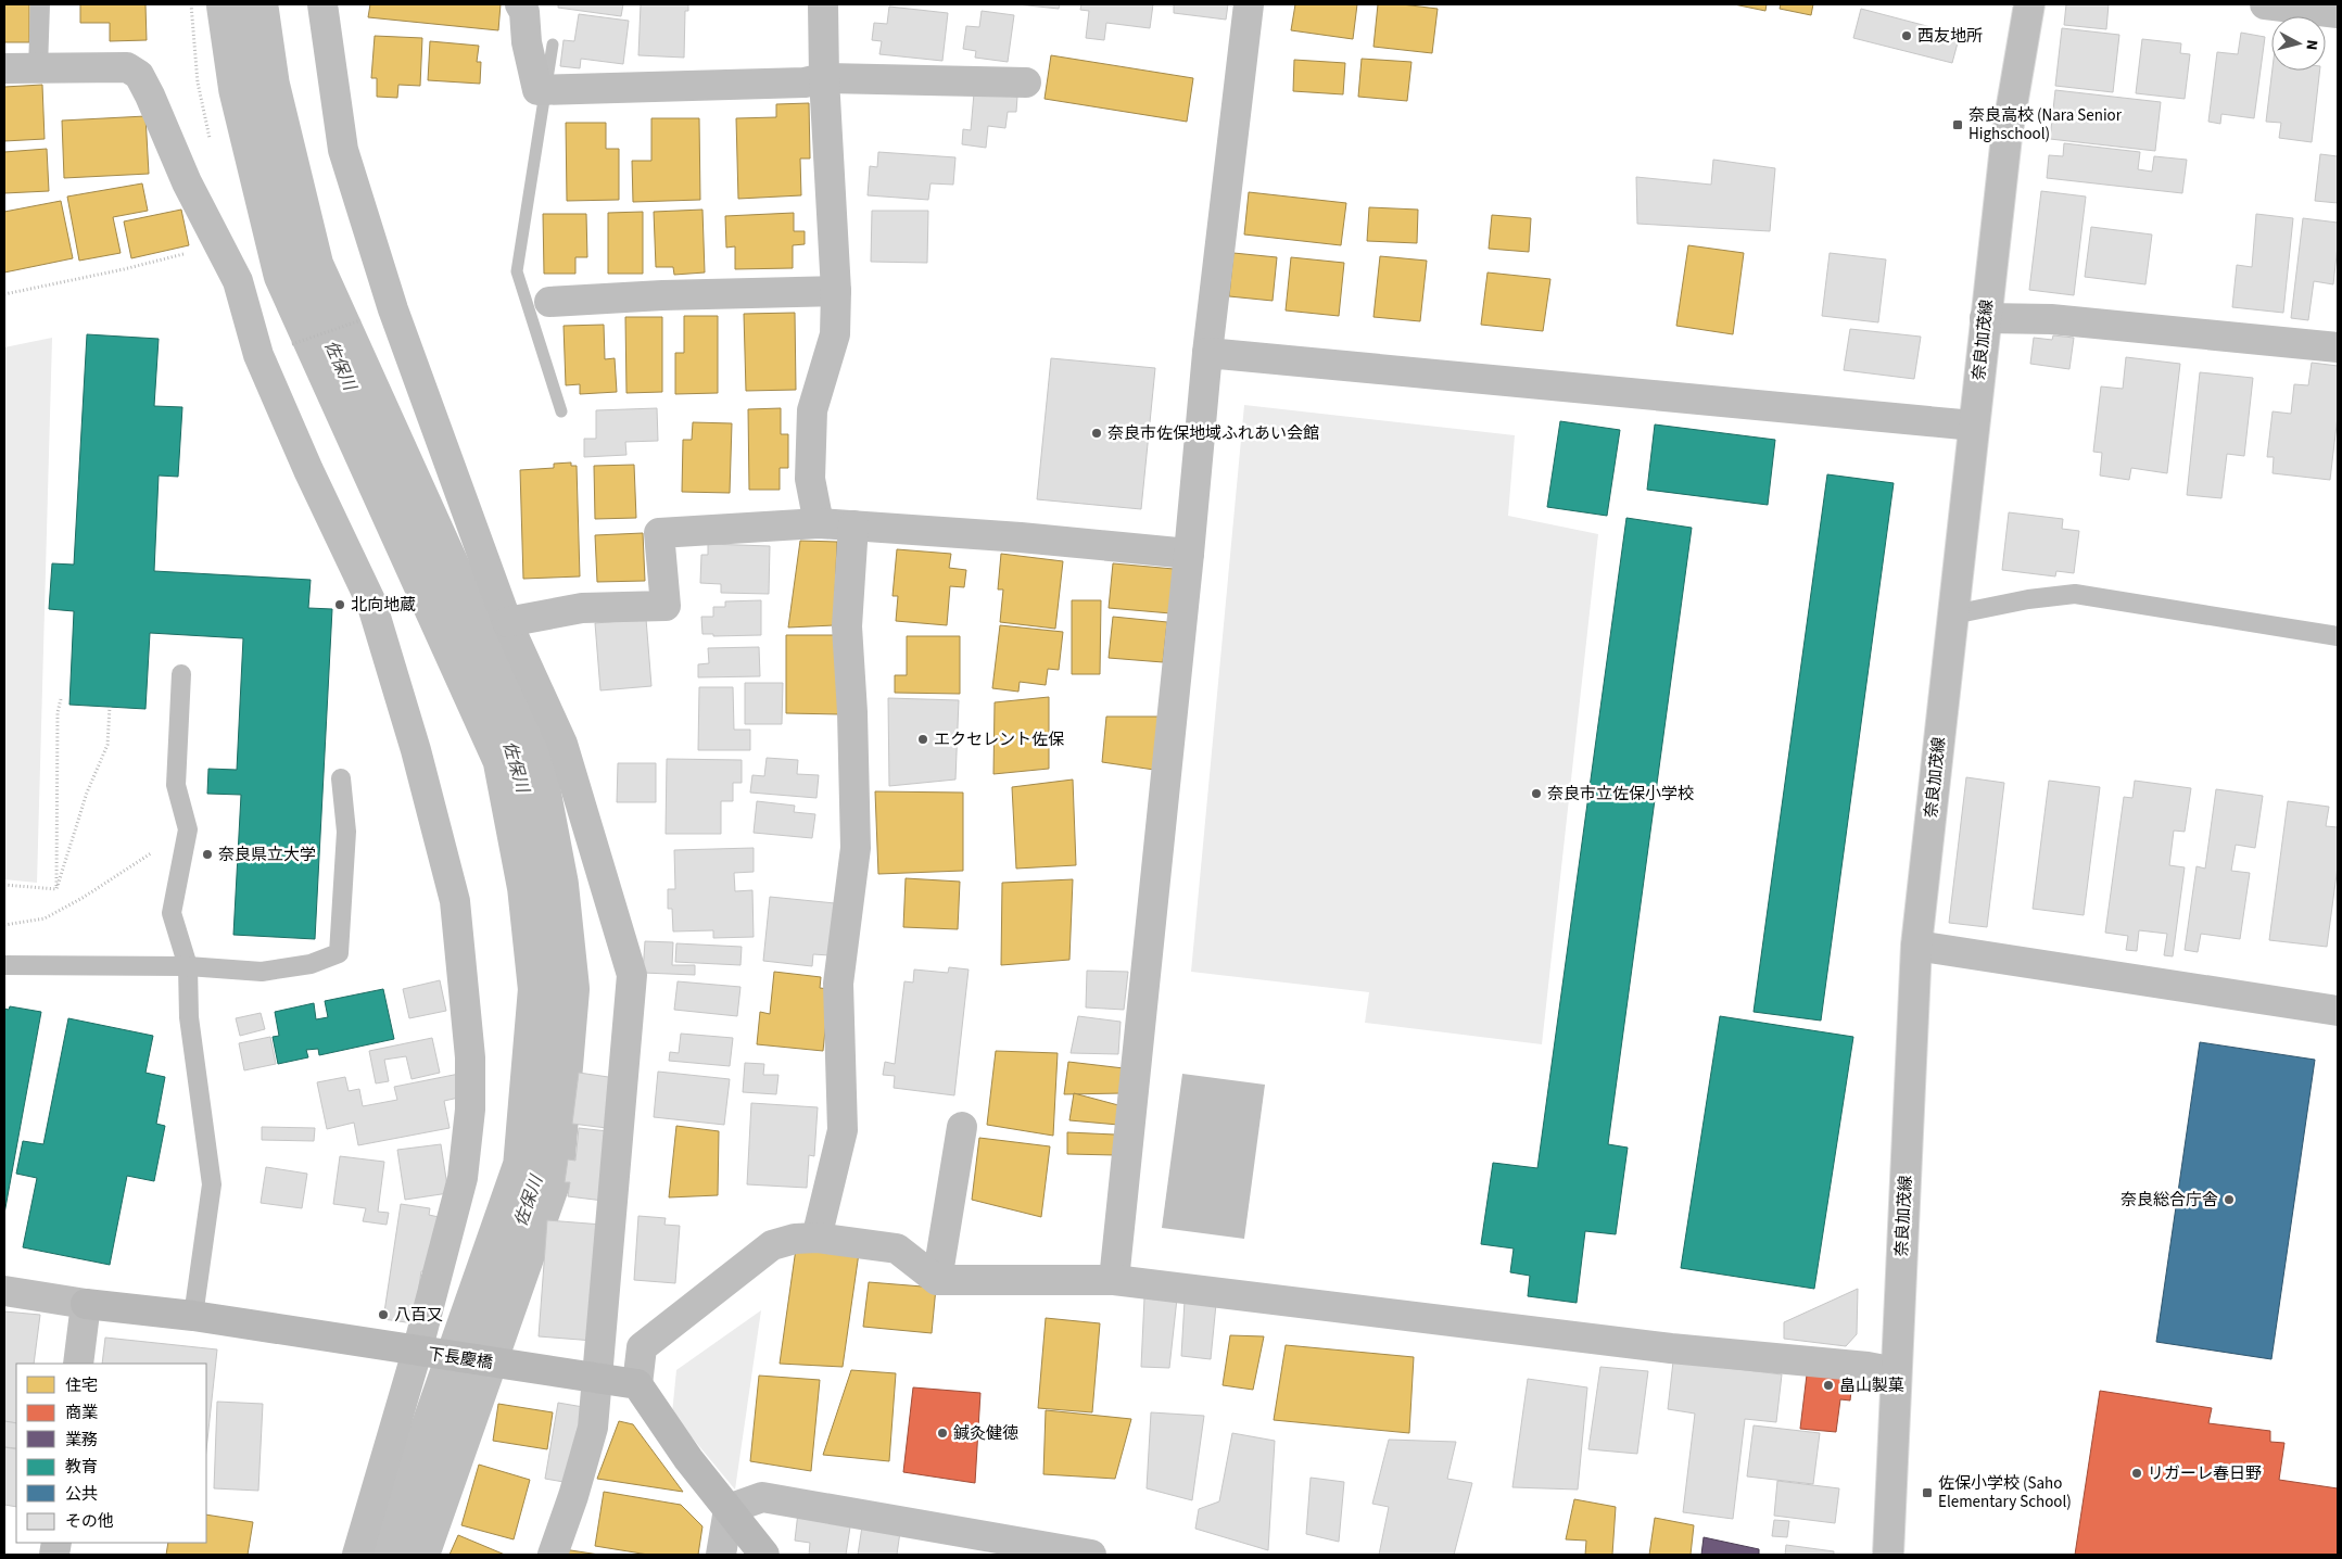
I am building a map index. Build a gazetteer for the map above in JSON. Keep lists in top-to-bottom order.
{
  "streets": {
    "street": ["奈良加茂線", "下長慶橋"]
  },
  "water": ["佐保川"],
  "places": {
    "other": [
      "西友地所",
      "奈良市佐保地域ふれあい会館",
      "北向地蔵",
      "エクセレント佐保",
      "奈良市立佐保小学校",
      "奈良県立大学",
      "奈良総合庁舎",
      "八百又",
      "畠山製菓",
      "鍼灸健徳",
      "リガーレ春日野"
    ],
    "transit": ["奈良高校 (Nara Senior Highschool)", "佐保小学校 (Saho Elementary School)"]
  },
  "legend": [
    "住宅",
    "商業",
    "業務",
    "教育",
    "公共",
    "その他"
  ],
  "north": "right"
}
